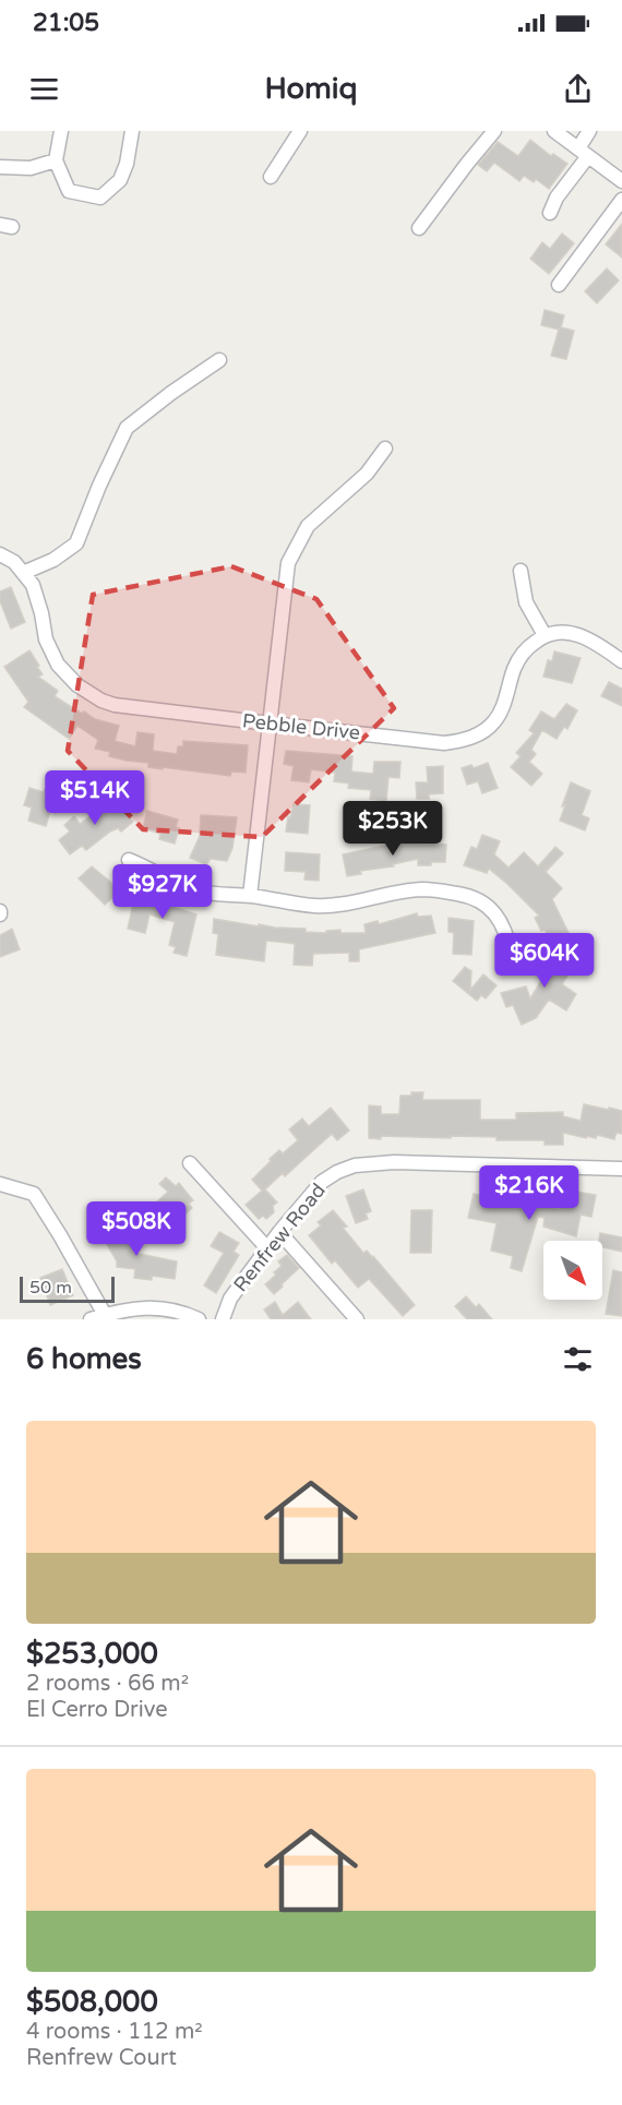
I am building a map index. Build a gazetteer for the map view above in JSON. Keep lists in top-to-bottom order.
{
  "streets": {
    "street": ["Pebble Drive", "Renfrew Road"]
  },
  "scale_bar": "50 m",
  "north": "bottom right",
  "page": {
    "status": "21:05",
    "header": "Homiq",
    "price": [
      "$514K",
      "$253K",
      "$927K",
      "$604K",
      "$216K",
      "$508K"
    ],
    "scale": "50 m",
    "heading": "6 homes",
    "list": [
      {
        "name": "$253,000",
        "note": "2 rooms · 66 m² · El Cerro Drive"
      },
      {
        "name": "$508,000",
        "note": "4 rooms · 112 m² · Renfrew Court"
      }
    ]
  }
}
